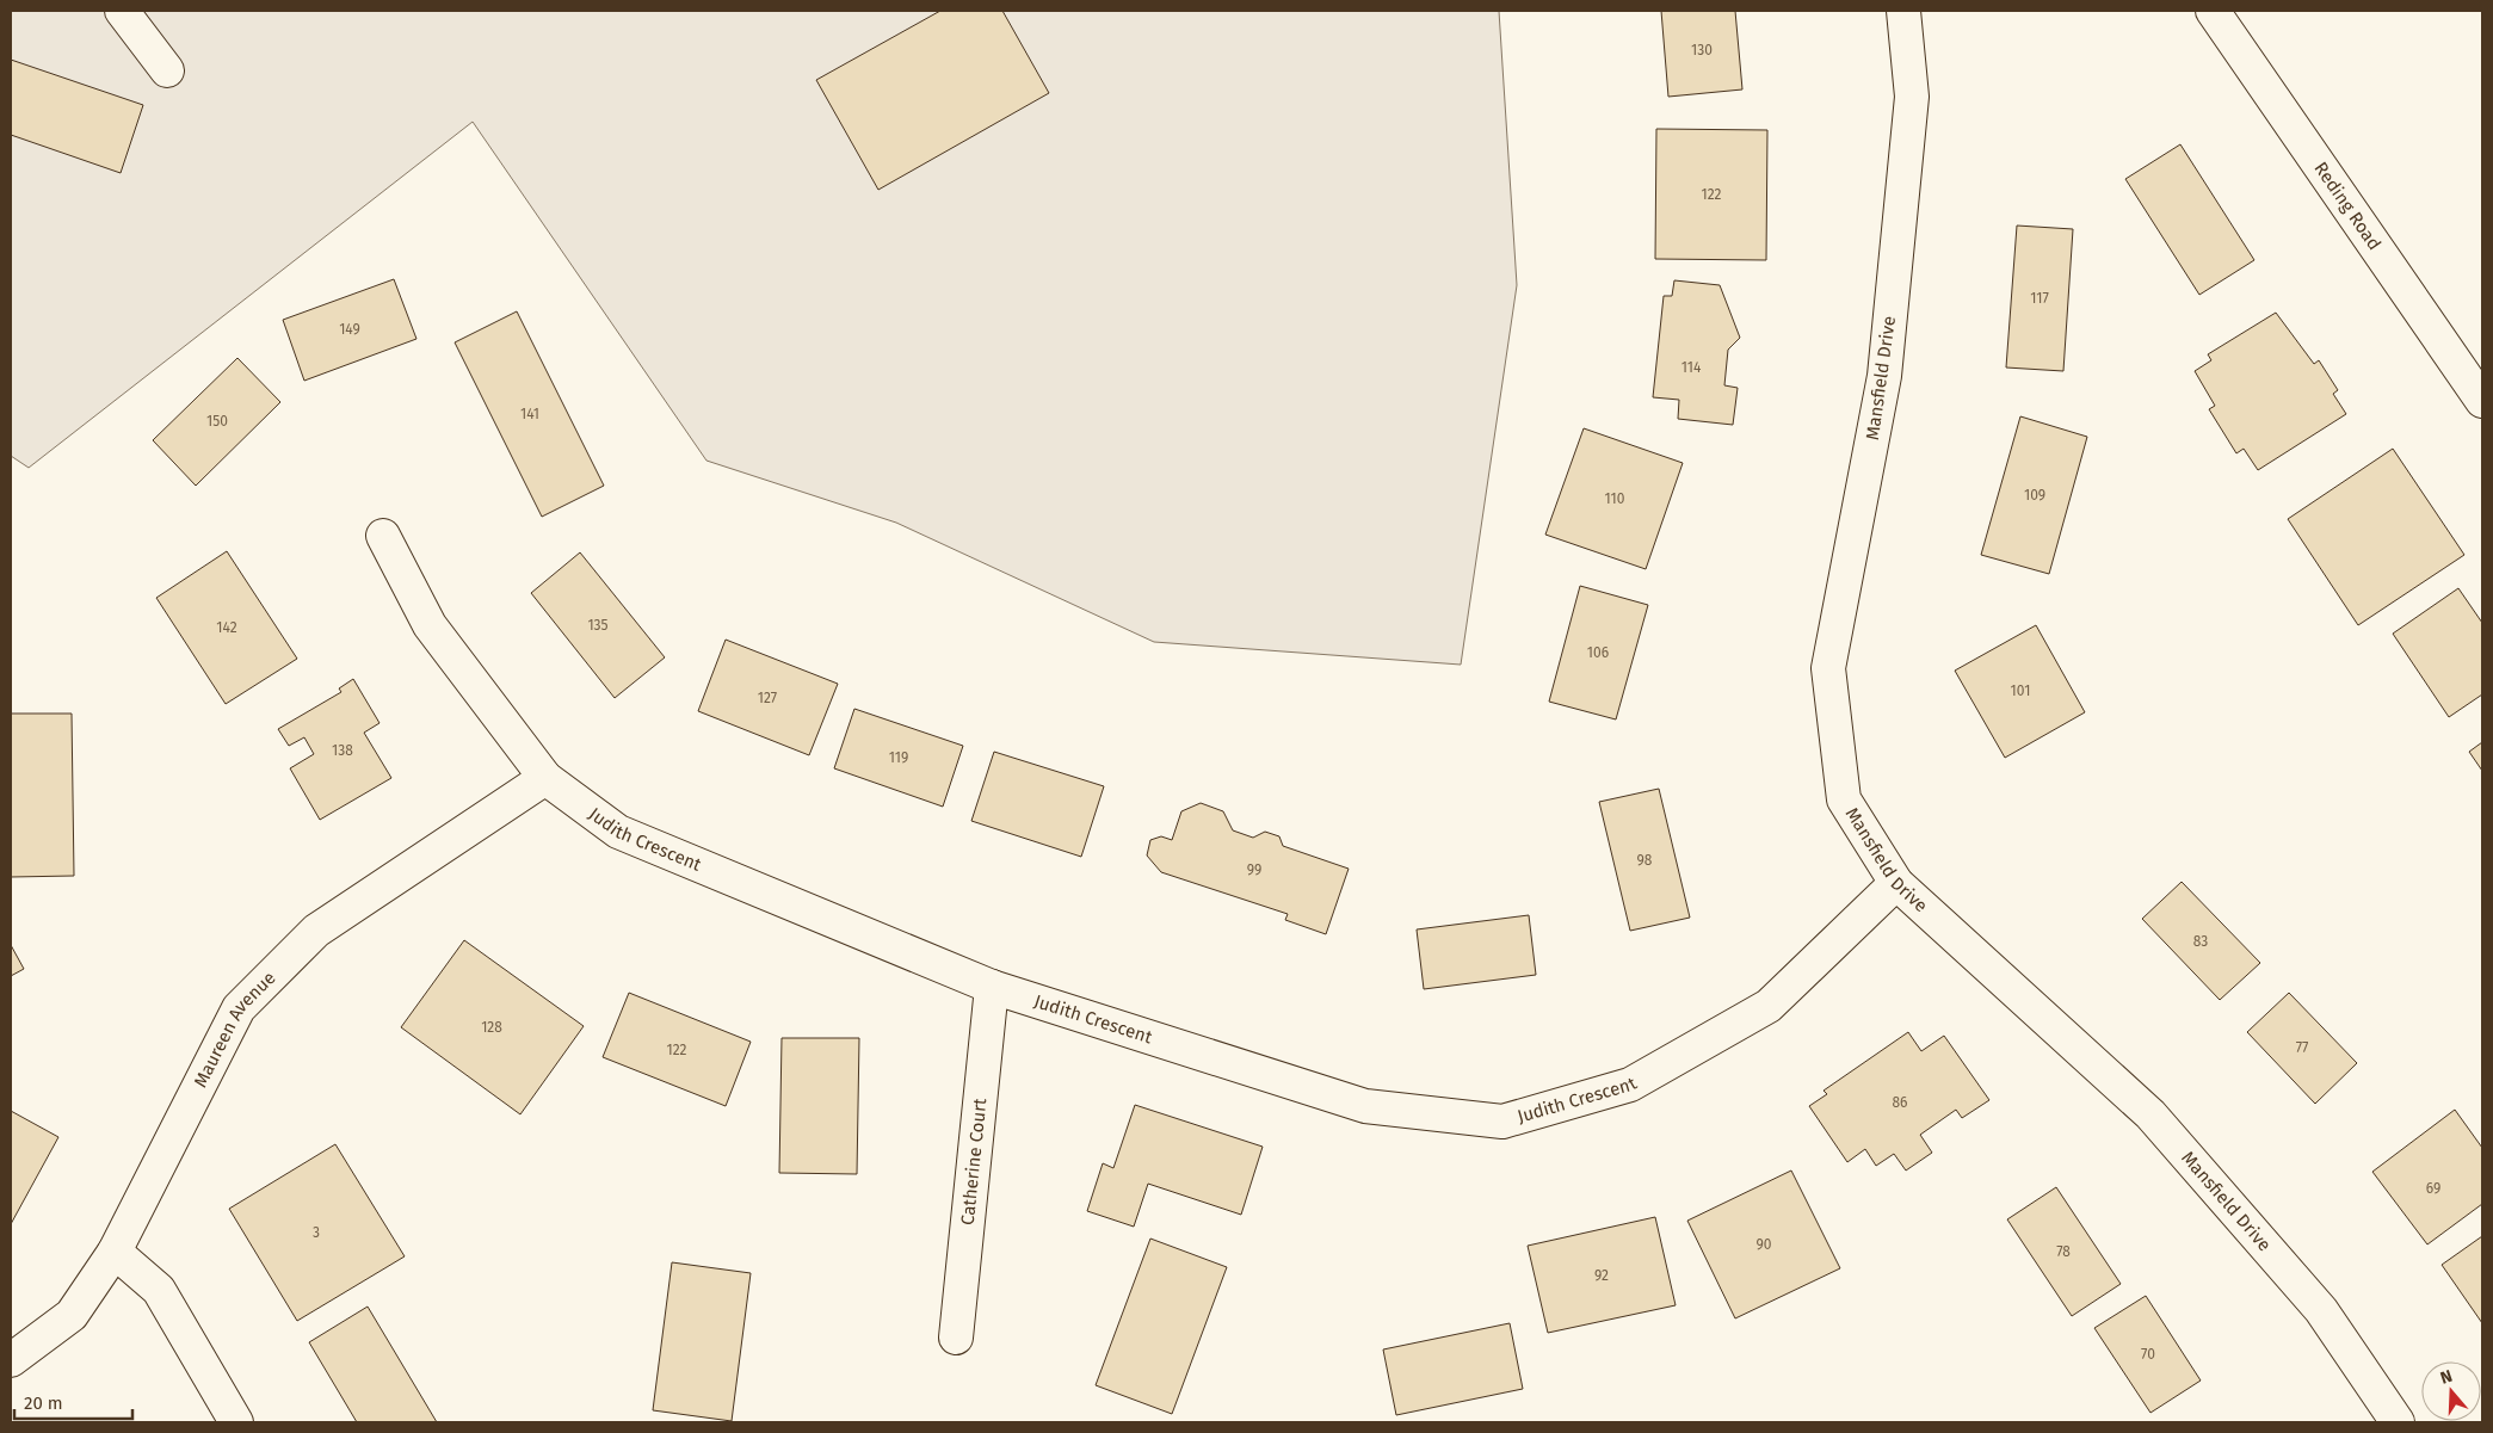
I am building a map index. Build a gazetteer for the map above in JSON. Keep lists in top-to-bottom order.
{
  "streets": {
    "street": [
      "Reding Road",
      "Mansfield Drive",
      "Judith Crescent",
      "Maureen Avenue",
      "Catherine Court"
    ]
  },
  "crossings": [
    ["Mansfield Drive", "Judith Crescent"],
    ["Judith Crescent", "Maureen Avenue"],
    ["Judith Crescent", "Catherine Court"]
  ],
  "house_numbers": [
    "130",
    "122",
    "117",
    "149",
    "114",
    "141",
    "150",
    "109",
    "110",
    "135",
    "142",
    "106",
    "101",
    "127",
    "138",
    "119",
    "98",
    "99",
    "83",
    "128",
    "77",
    "122",
    "86",
    "69",
    "3",
    "90",
    "78",
    "92",
    "70"
  ],
  "scale_bar": "20 m",
  "north": "top"
}
